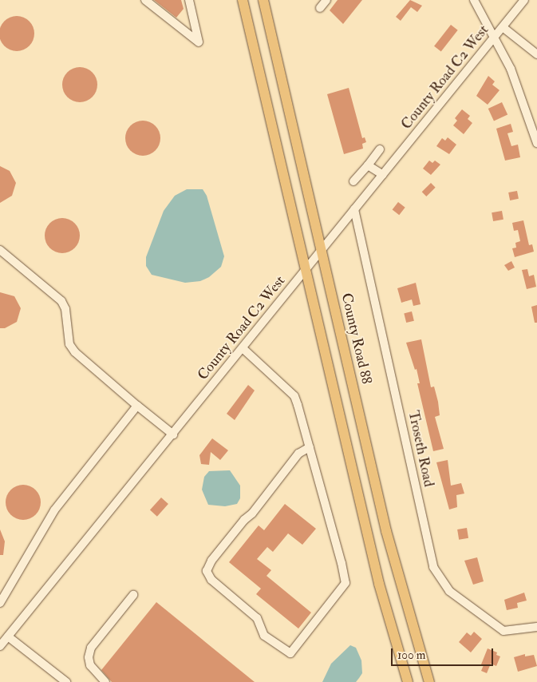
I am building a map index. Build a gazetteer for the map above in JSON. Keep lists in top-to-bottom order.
{
  "streets": {
    "main road": ["County Road 88"],
    "street": ["County Road C2 West", "Troseth Road"]
  },
  "crossings": [
    ["County Road C2 West", "County Road 88"],
    ["County Road C2 West", "Troseth Road"]
  ],
  "scale_bar": "100 m"
}
